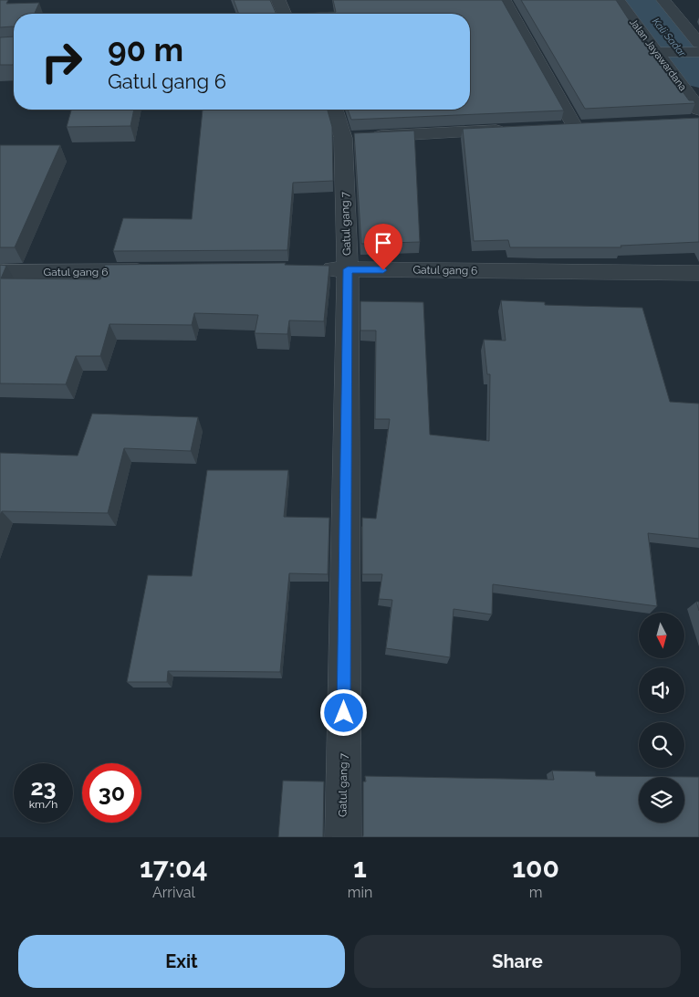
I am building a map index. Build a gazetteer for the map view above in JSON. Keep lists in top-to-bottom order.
{
  "streets": {
    "street": ["Jalan Jayawardana", "Gatul gang 7", "Gatul gang 6"]
  },
  "crossings": [
    ["Gatul gang 7", "Gatul gang 6"]
  ],
  "water": ["Kali Sadar"],
  "north": "bottom",
  "page": {
    "turn": ["90 m", "Gatul gang 6"],
    "speed": "23 km/h",
    "limit": "30",
    "eta": [
      "17:04",
      "Arrival",
      "1",
      "min",
      "100",
      "m"
    ],
    "buttons": ["Exit", "Share"]
  }
}
